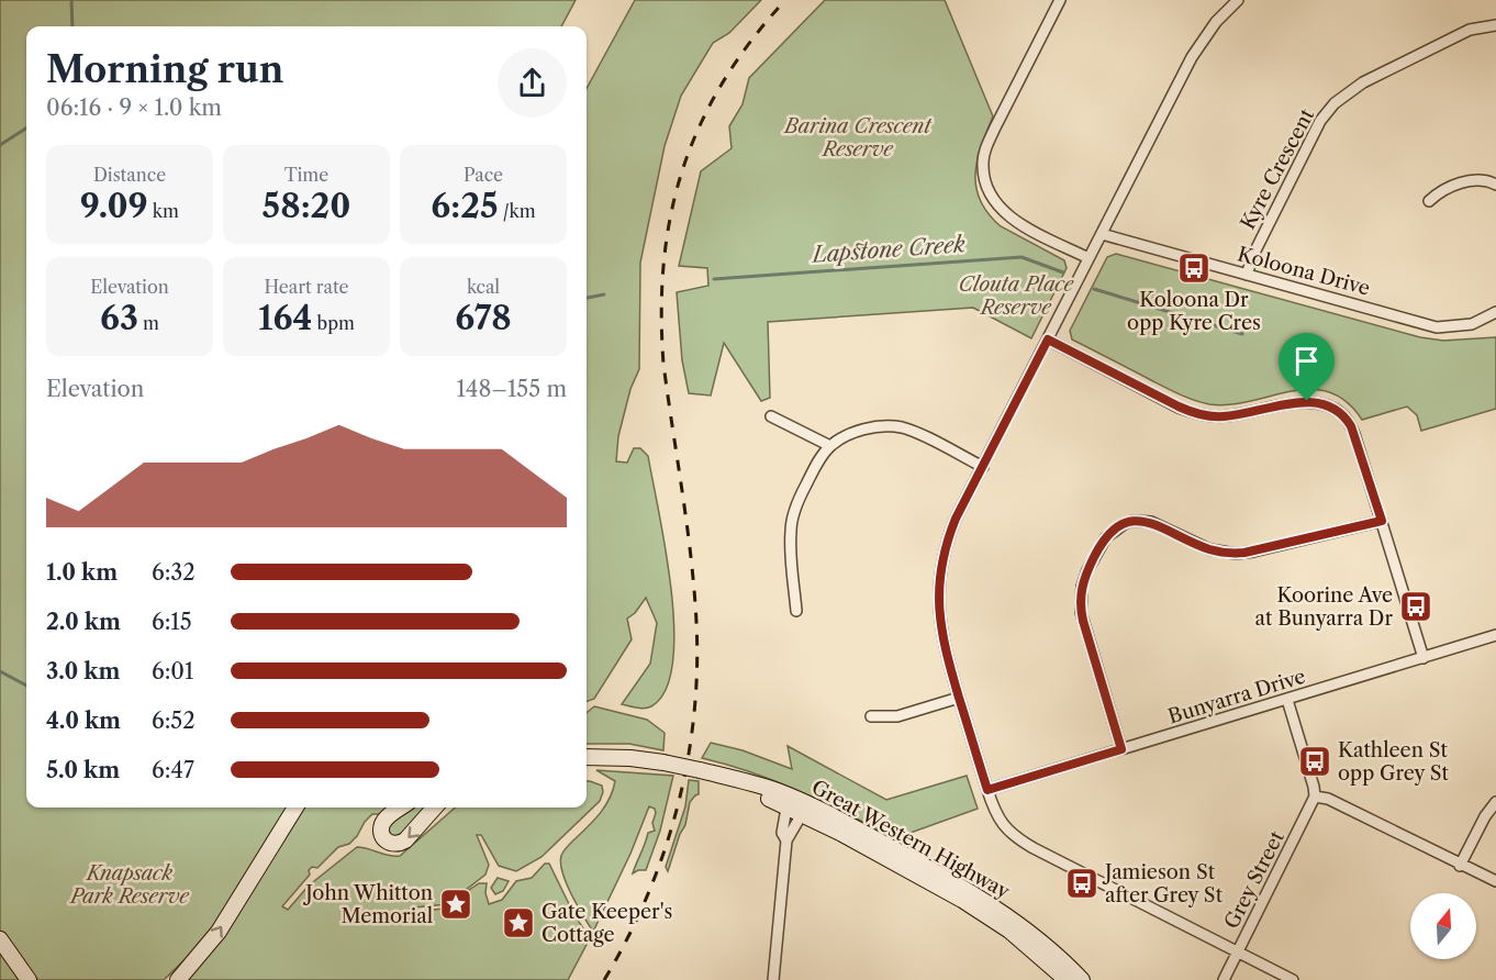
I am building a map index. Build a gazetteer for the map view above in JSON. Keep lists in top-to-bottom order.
{
  "streets": {
    "main road": ["Great Western Highway"],
    "street": [
      "Kyre Crescent",
      "Koloona Drive",
      "Bunyarra Drive",
      "Grey Street"
    ]
  },
  "crossings": [
    ["Kyre Crescent", "Koloona Drive"]
  ],
  "water": ["Lapstone Creek"],
  "parks": ["Barina Crescent Reserve", "Clouta Place Reserve", "Knapsack Park Reserve"],
  "places": {
    "bus stop": [
      "Koloona Dr opp Kyre Cres",
      "Koorine Ave at Bunyarra Dr",
      "Kathleen St opp Grey St",
      "Jamieson St after Grey St"
    ],
    "place": ["John Whitton Memorial", "Gate Keeper's Cottage"]
  },
  "north": "top",
  "page": {
    "heading": ["Morning run", "06:16 · 9 × 1.0 km"],
    "stats": [
      ["Distance", "9.09 km"],
      ["Time", "58:20"],
      ["Pace", "6:25 /km"],
      ["Elevation", "63 m"],
      ["Heart rate", "164 bpm"],
      ["kcal", "678"]
    ],
    "chart": ["Elevation", "148–155 m"],
    "list": [
      {
        "name": "1.0 km",
        "note": "6:32"
      },
      {
        "name": "2.0 km",
        "note": "6:15"
      },
      {
        "name": "3.0 km",
        "note": "6:01"
      },
      {
        "name": "4.0 km",
        "note": "6:52"
      },
      {
        "name": "5.0 km",
        "note": "6:47"
      }
    ]
  }
}
